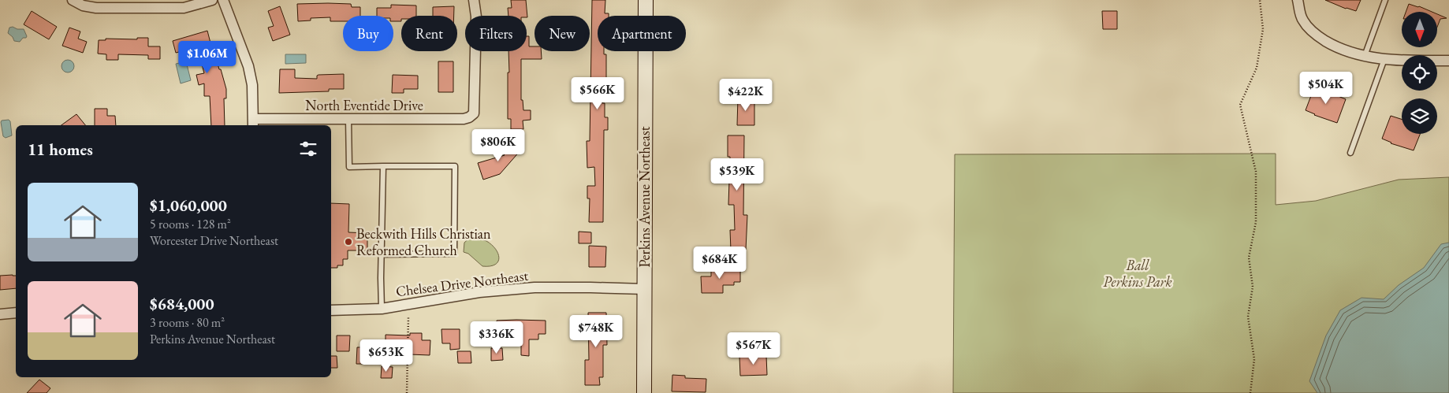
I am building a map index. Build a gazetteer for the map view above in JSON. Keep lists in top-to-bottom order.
{
  "streets": {
    "street": ["North Eventide Drive", "Perkins Avenue Northeast", "Chelsea Drive Northeast"]
  },
  "crossings": [
    ["Perkins Avenue Northeast", "Chelsea Drive Northeast"]
  ],
  "parks": ["Ball Perkins Park"],
  "places": ["Beckwith Hills Christian Reformed Church"],
  "north": "bottom",
  "page": {
    "chip": [
      "Buy",
      "Rent",
      "Filters",
      "New",
      "Apartment"
    ],
    "price": [
      "$1.06M",
      "$504K",
      "$566K",
      "$422K",
      "$806K",
      "$539K",
      "$684K",
      "$748K",
      "$336K",
      "$567K",
      "$653K"
    ],
    "heading": "11 homes",
    "list": [
      {
        "name": "$1,060,000",
        "note": "5 rooms · 128 m² · Worcester Drive Northeast"
      },
      {
        "name": "$684,000",
        "note": "3 rooms · 80 m² · Perkins Avenue Northeast"
      }
    ]
  }
}
